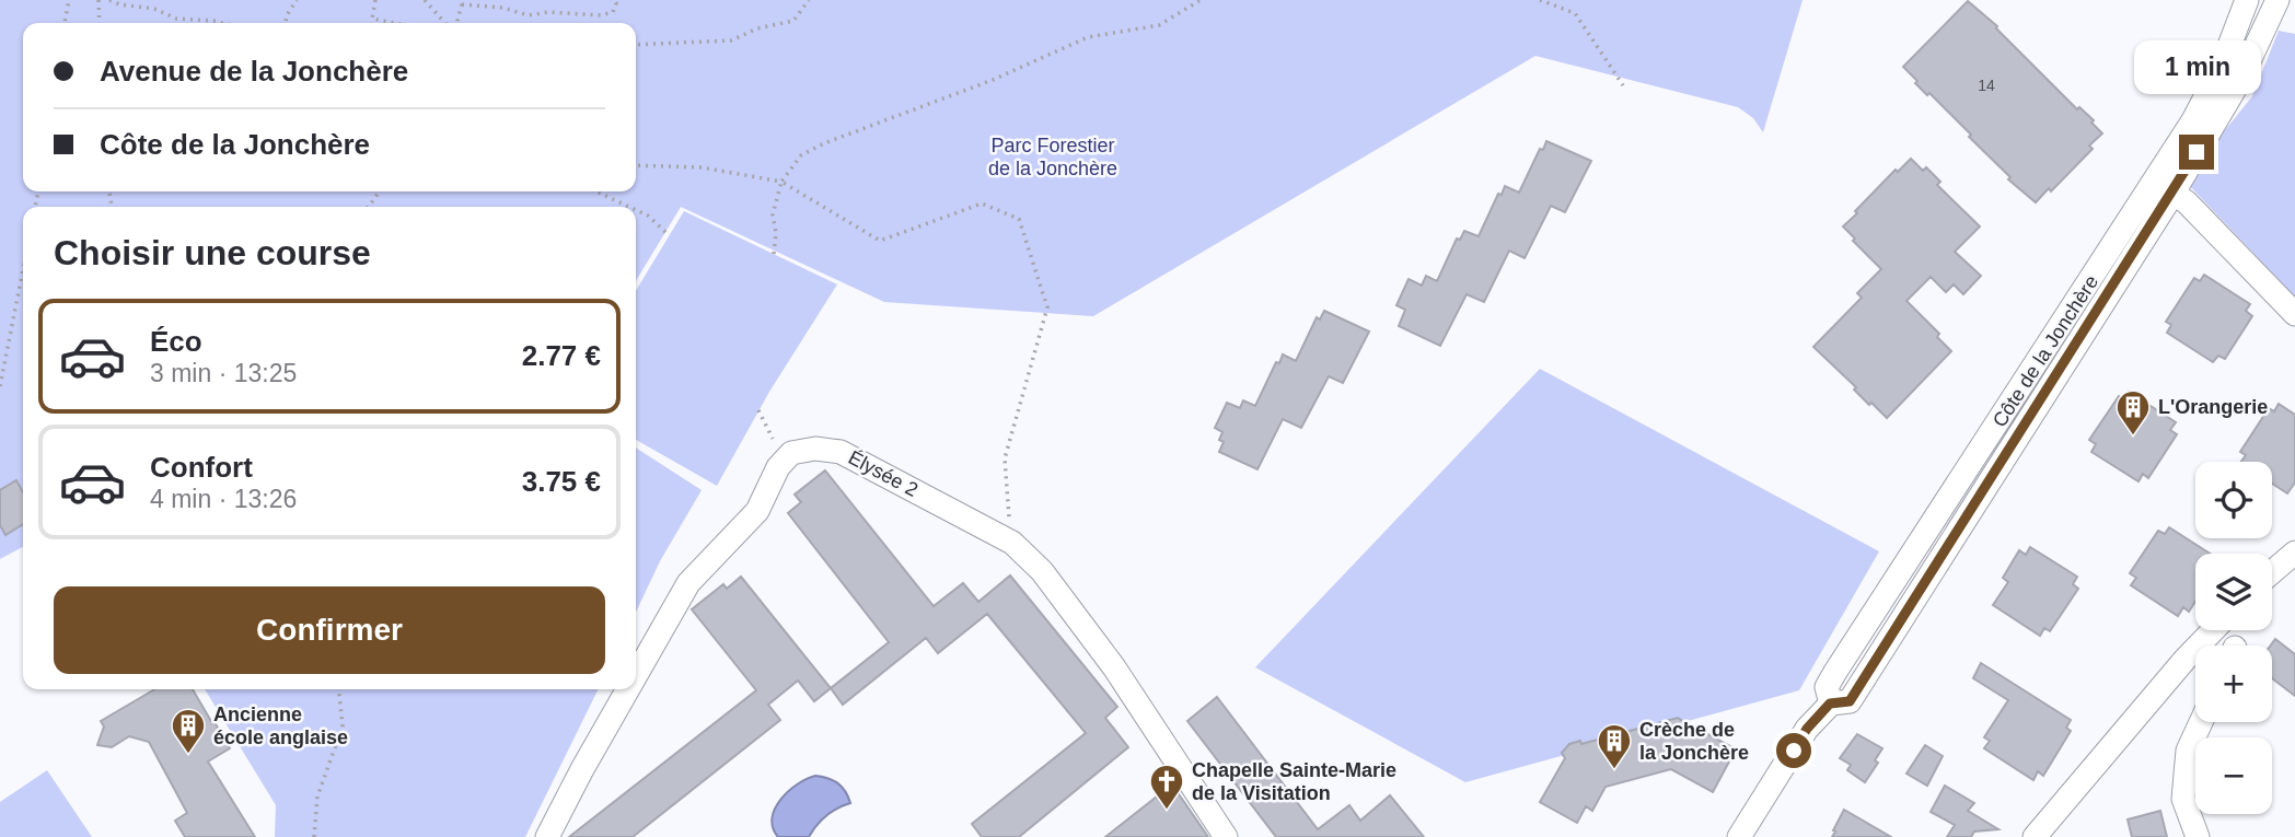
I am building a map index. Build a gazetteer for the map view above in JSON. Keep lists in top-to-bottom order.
{
  "streets": {
    "street": ["Côte de la Jonchère", "Élysée 2"]
  },
  "parks": ["Parc Forestier de la Jonchère"],
  "places": {
    "building": ["L'Orangerie", "Ancienne école anglaise", "Crèche de la Jonchère"],
    "church": ["Chapelle Sainte-Marie de la Visitation"]
  },
  "house_numbers": ["14"],
  "page": {
    "banner": ["Avenue de la Jonchère", "Côte de la Jonchère"],
    "bubble": "1 min",
    "heading": "Choisir une course",
    "list": [
      {
        "name": "Éco",
        "note": "3 min · 13:25",
        "value": "2.77 €"
      },
      {
        "name": "Confort",
        "note": "4 min · 13:26",
        "value": "3.75 €"
      }
    ],
    "map_buttons": ["+", "−"],
    "buttons": "Confirmer"
  }
}
